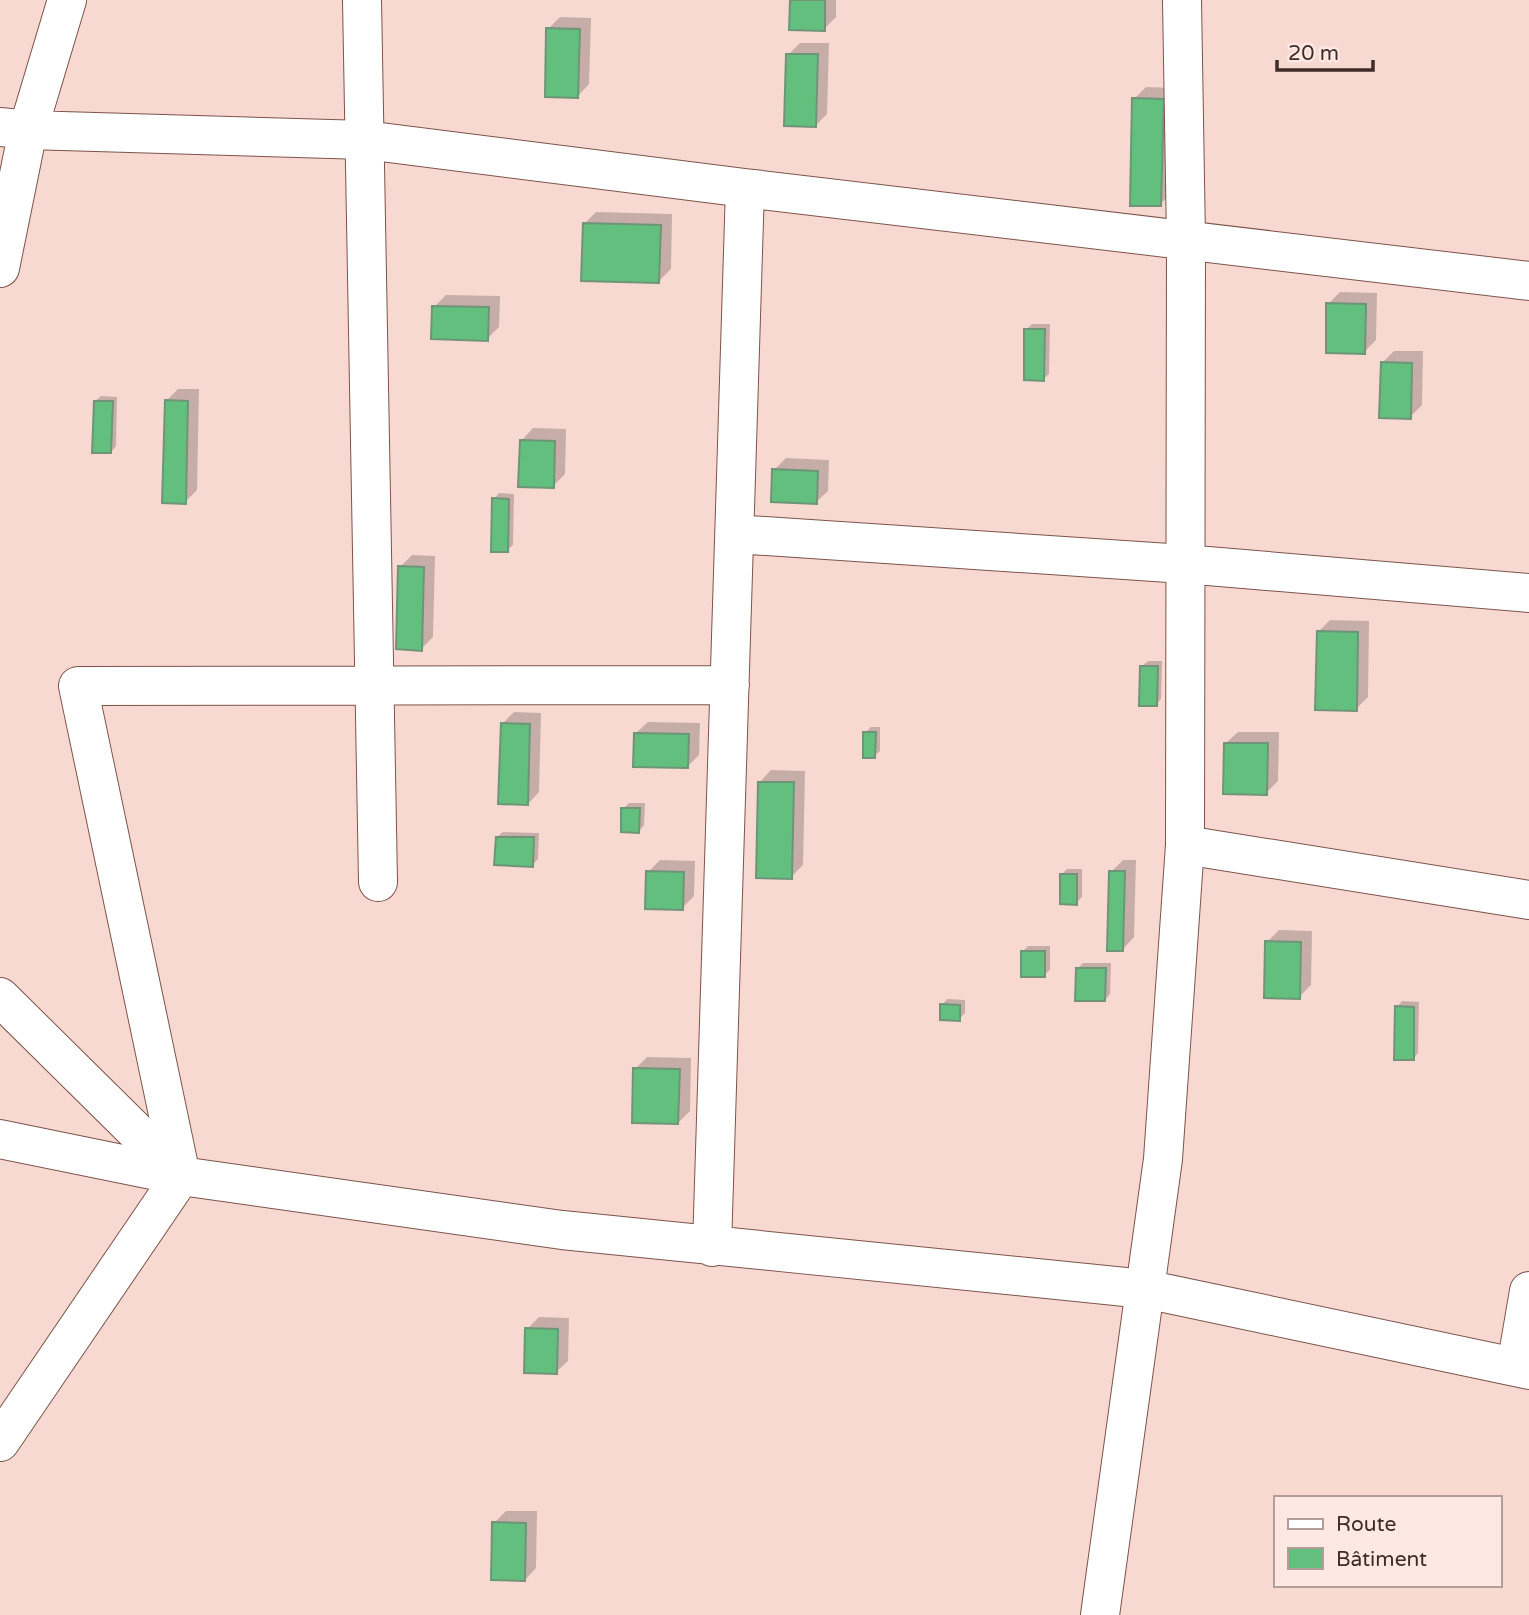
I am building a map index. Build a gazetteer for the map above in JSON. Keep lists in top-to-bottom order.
{
  "legend": ["Route", "Bâtiment"],
  "scale_bar": "20 m"
}
